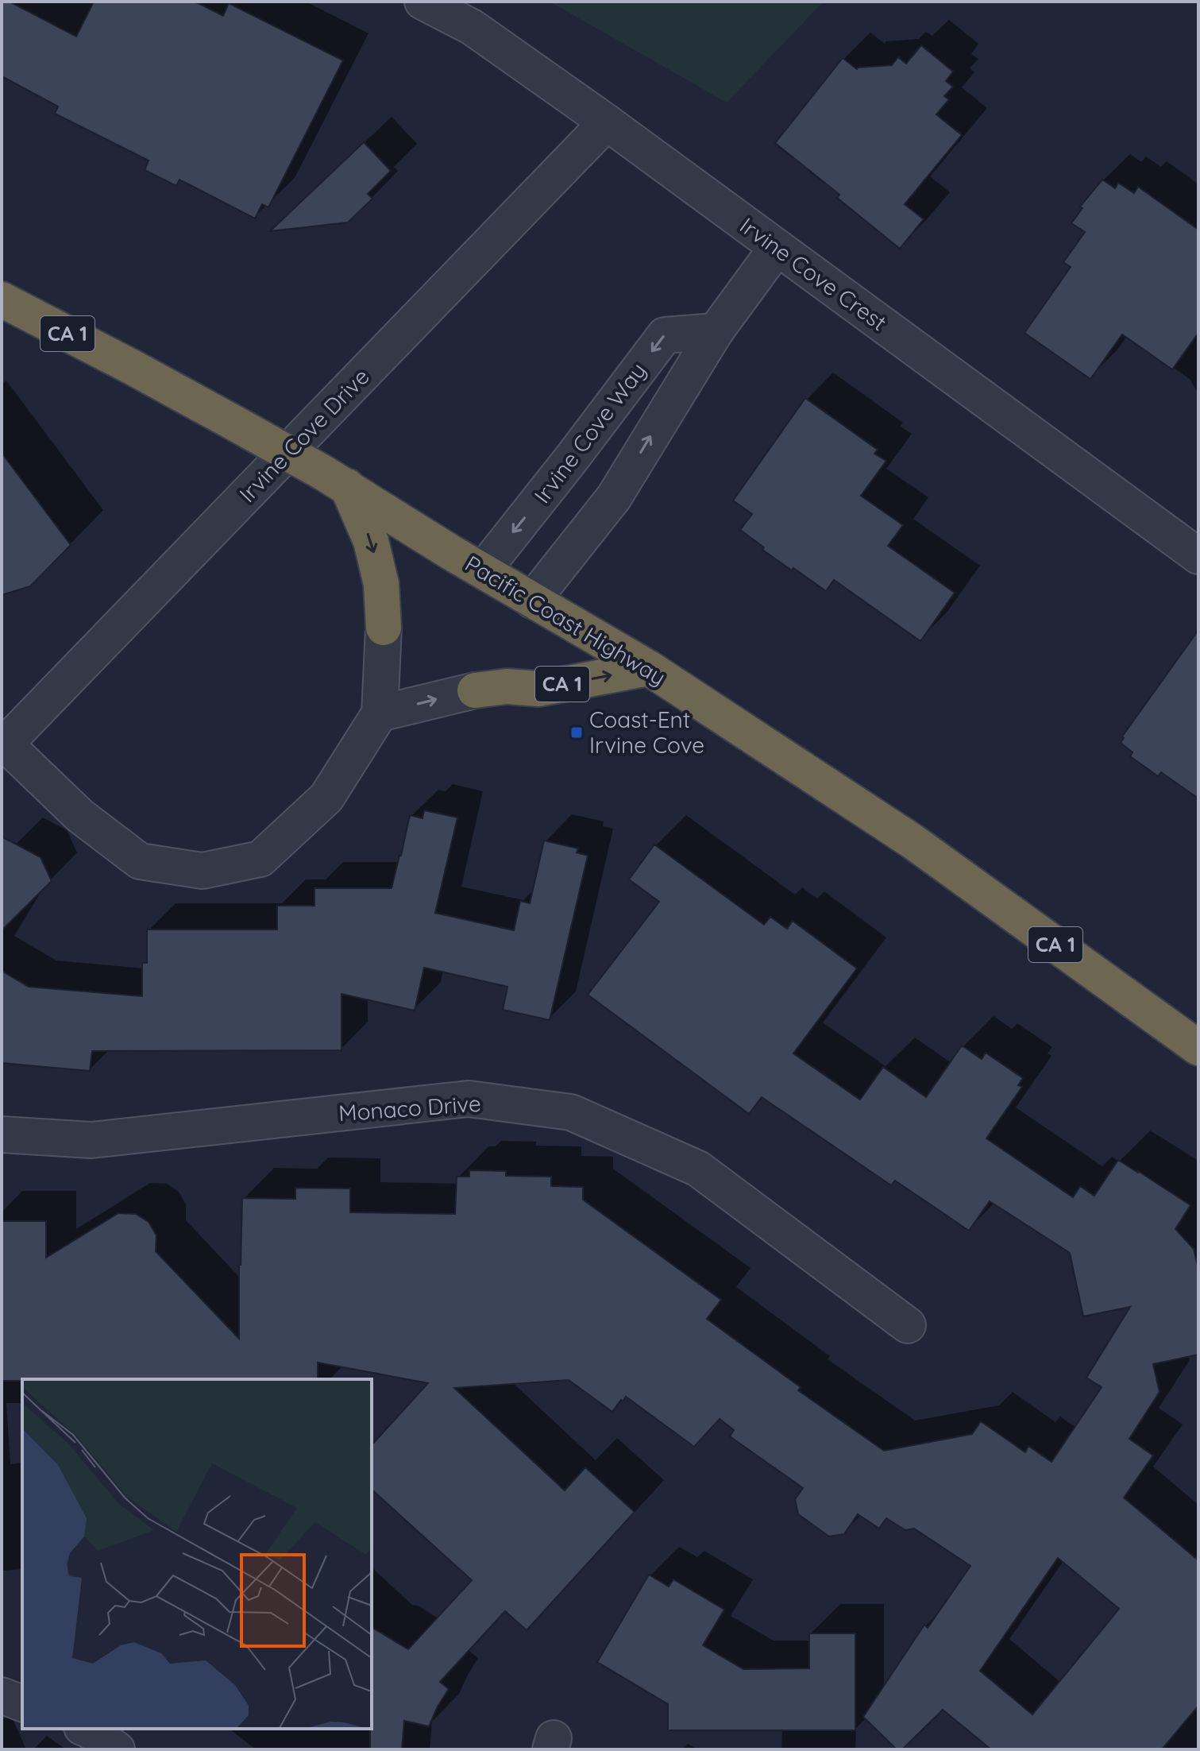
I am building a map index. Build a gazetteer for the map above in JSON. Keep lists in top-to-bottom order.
{
  "streets": {
    "highway": ["CA 1", "Pacific Coast Highway"],
    "street": [
      "Irvine Cove Crest",
      "Irvine Cove Way",
      "Irvine Cove Drive",
      "Monaco Drive"
    ]
  },
  "crossings": [
    ["Irvine Cove Crest", "Irvine Cove Way"],
    ["Irvine Cove Crest", "Irvine Cove Drive"],
    ["CA 1", "Pacific Coast Highway"],
    ["Irvine Cove Way", "Pacific Coast Highway"]
  ],
  "places": {
    "transit": ["Coast-Ent Irvine Cove"]
  }
}
